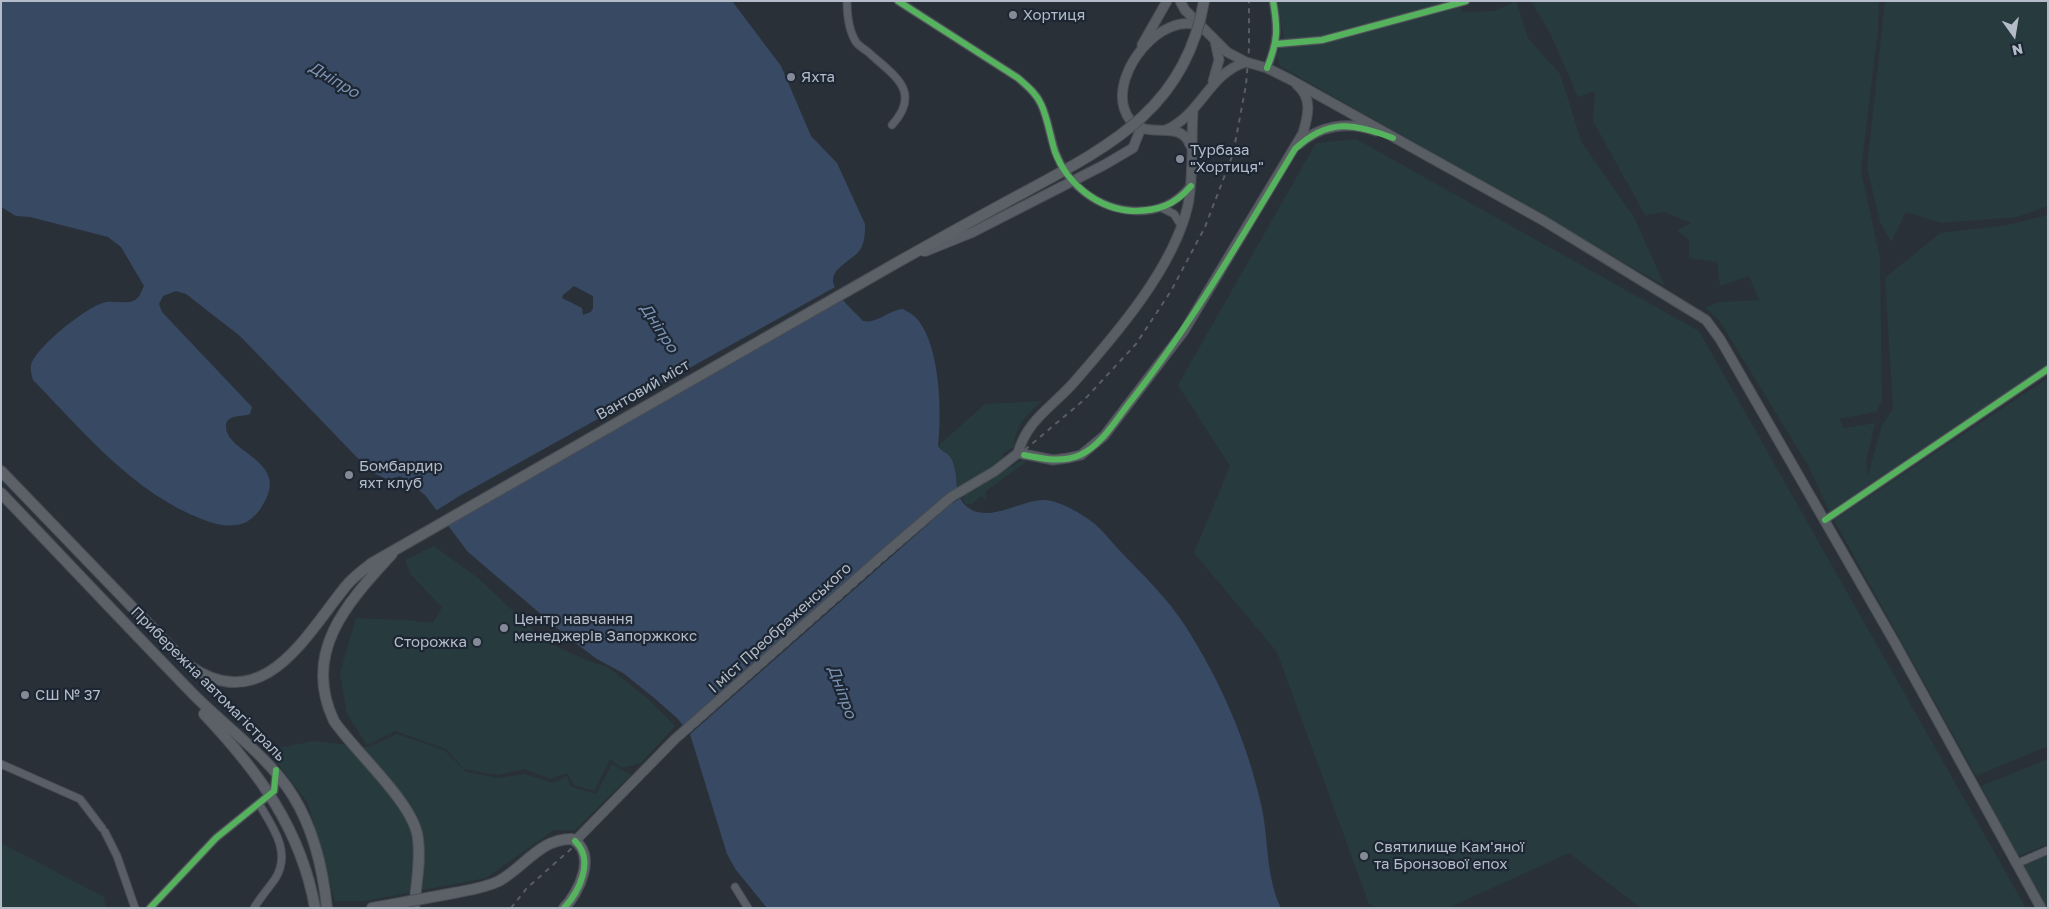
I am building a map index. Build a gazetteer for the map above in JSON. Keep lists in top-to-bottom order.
{
  "streets": {
    "main road": ["Вантовий міст", "I міст Преображенського", "Прибережна автомагістраль"]
  },
  "water": ["Дніпро"],
  "places": [
    "Хортиця",
    "Яхта",
    "Турбаза \"Хортиця\"",
    "Бомбардир яхт клуб",
    "Центр навчання менеджерів Запоржкокс",
    "Сторожка",
    "СШ № 37",
    "Святилище Кам'яної та Бронзової епох"
  ],
  "north": "bottom"
}
